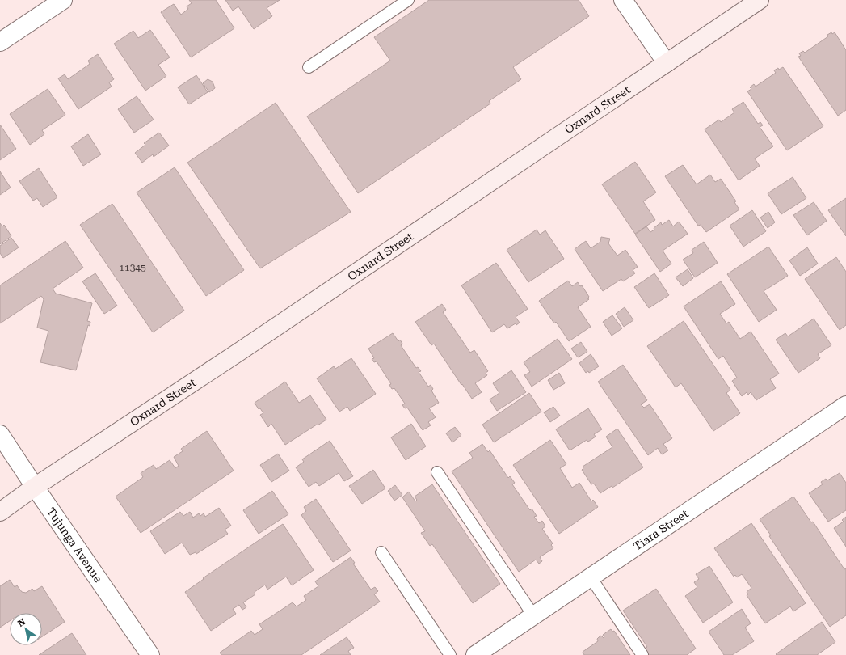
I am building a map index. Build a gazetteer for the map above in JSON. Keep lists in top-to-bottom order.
{
  "streets": {
    "main road": ["Oxnard Street"],
    "street": ["Tiara Street", "Tujunga Avenue"]
  },
  "crossings": [
    ["Oxnard Street", "Tujunga Avenue"]
  ],
  "house_numbers": ["11345"],
  "north": "top left"
}
